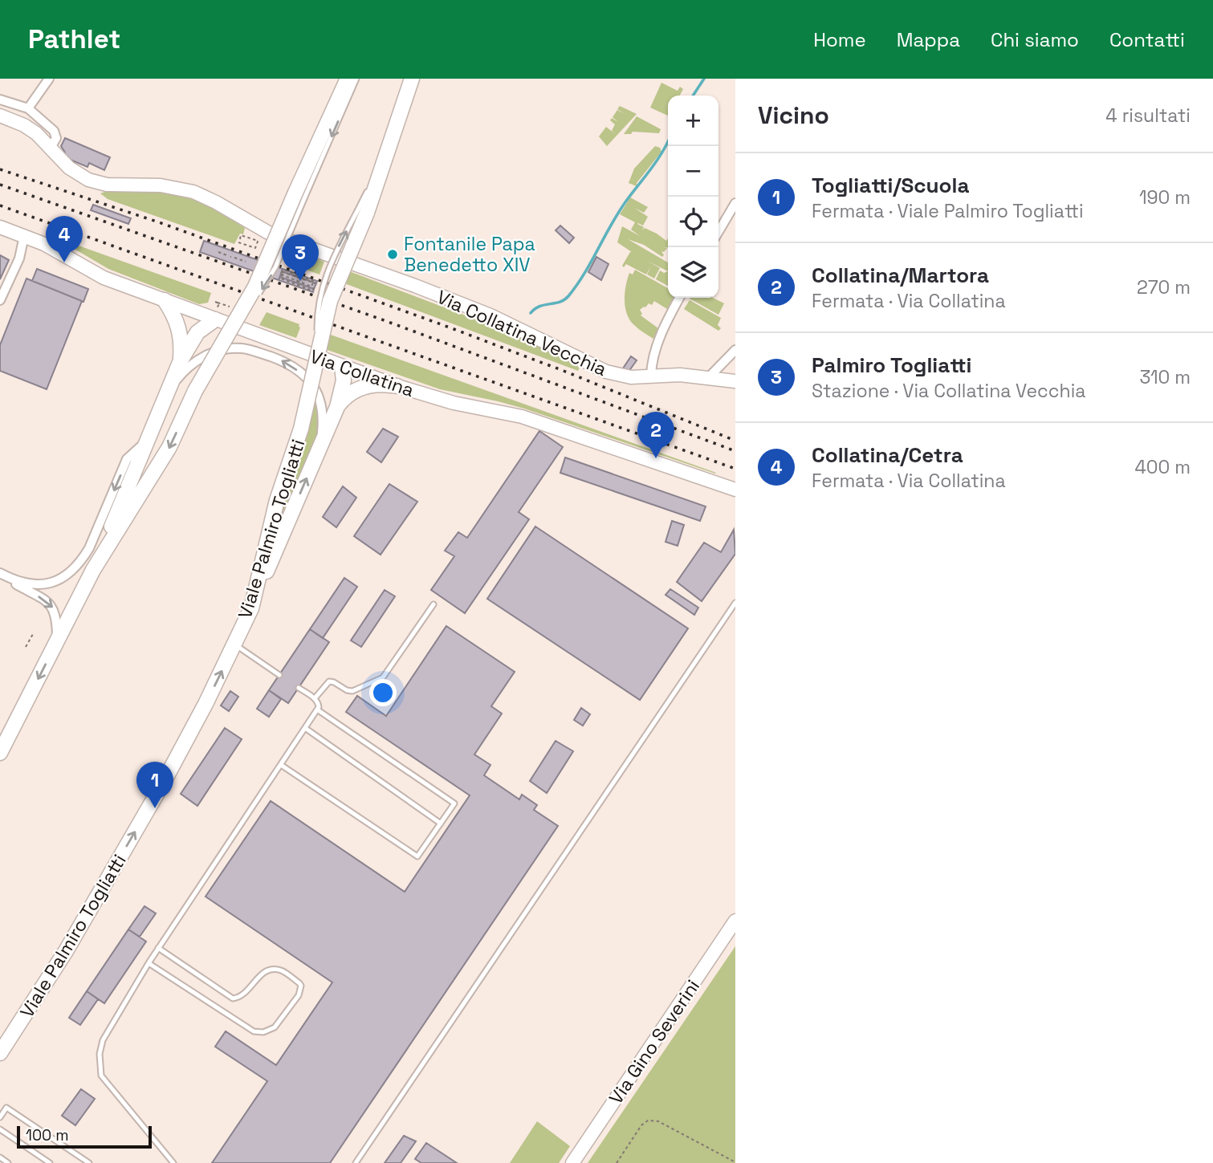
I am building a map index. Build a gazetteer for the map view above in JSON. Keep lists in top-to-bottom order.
{
  "streets": {
    "main road": ["Viale Palmiro Togliatti"],
    "street": ["Via Collatina Vecchia", "Via Collatina", "Via Gino Severini"]
  },
  "places": ["Fontanile Papa Benedetto XIV"],
  "scale_bar": "100 m",
  "page": {
    "header": "Pathlet",
    "nav": [
      "Home",
      "Mappa",
      "Chi siamo",
      "Contatti"
    ],
    "heading": ["Vicino", "4 risultati"],
    "map_buttons": ["+", "−"],
    "list": [
      {
        "mark": "1",
        "name": "Togliatti/Scuola",
        "note": "Fermata · Viale Palmiro Togliatti",
        "value": "190 m"
      },
      {
        "mark": "2",
        "name": "Collatina/Martora",
        "note": "Fermata · Via Collatina",
        "value": "270 m"
      },
      {
        "mark": "3",
        "name": "Palmiro Togliatti",
        "note": "Stazione · Via Collatina Vecchia",
        "value": "310 m"
      },
      {
        "mark": "4",
        "name": "Collatina/Cetra",
        "note": "Fermata · Via Collatina",
        "value": "400 m"
      }
    ],
    "pins": [
      "4",
      "3",
      "2",
      "1"
    ],
    "scale": "100 m"
  }
}
